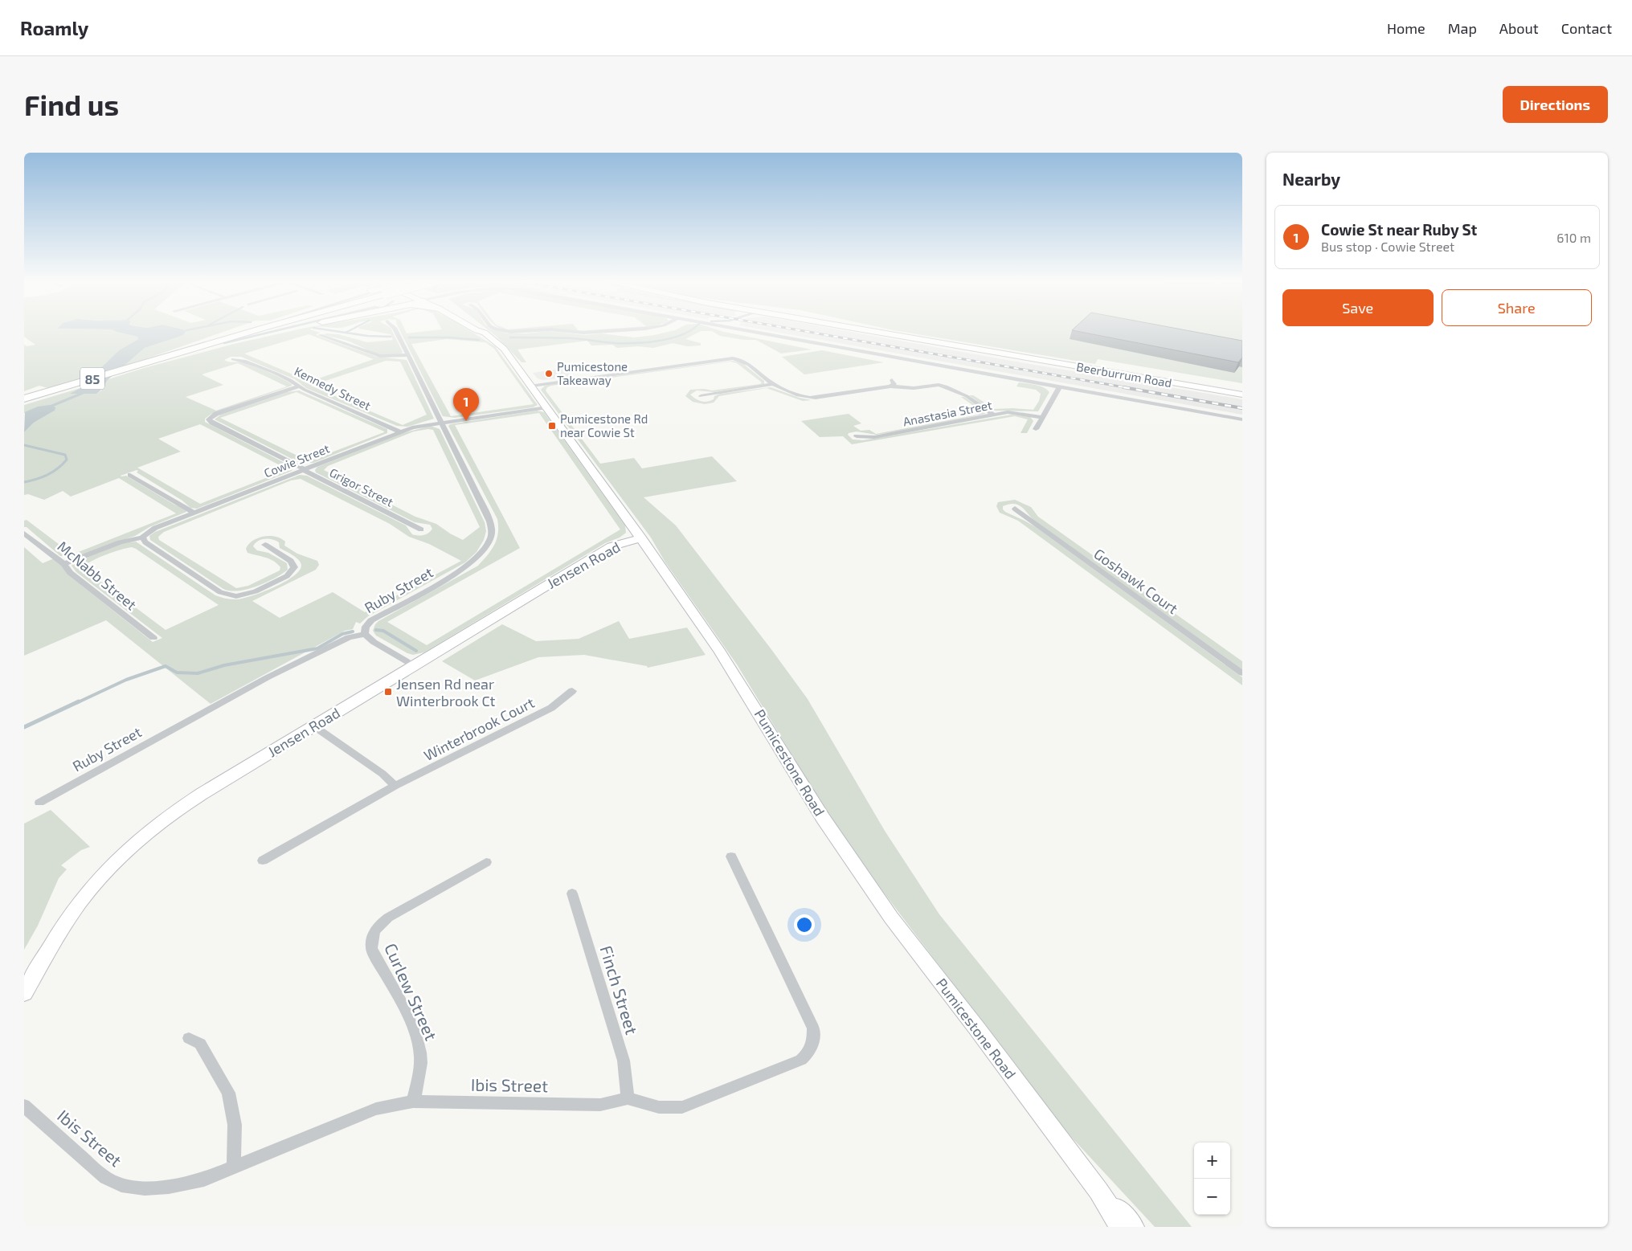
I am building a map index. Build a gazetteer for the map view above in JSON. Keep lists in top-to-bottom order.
{
  "streets": {
    "highway": ["85"],
    "main road": ["Beerburrum Road", "Jensen Road", "Pumicestone Road"],
    "street": [
      "Kennedy Street",
      "Anastasia Street",
      "Cowie Street",
      "Grigor Street",
      "McNabb Street",
      "Goshawk Court",
      "Ruby Street",
      "Winterbrook Court",
      "Finch Street",
      "Curlew Street",
      "Ibis Street"
    ]
  },
  "crossings": [
    ["Kennedy Street", "Cowie Street"],
    ["Kennedy Street", "Grigor Street"],
    ["Cowie Street", "Grigor Street"],
    ["Cowie Street", "McNabb Street"],
    ["Cowie Street", "Ruby Street"],
    ["Cowie Street", "Pumicestone Road"],
    ["Jensen Road", "Pumicestone Road"],
    ["Finch Street", "Ibis Street"],
    ["Curlew Street", "Ibis Street"]
  ],
  "places": {
    "other": ["Pumicestone Takeaway"],
    "transit": ["Pumicestone Rd near Cowie St", "Jensen Rd near Winterbrook Ct"]
  },
  "page": {
    "header": "Roamly",
    "nav": [
      "Home",
      "Map",
      "About",
      "Contact"
    ],
    "buttons": [
      "Directions",
      ["Save", "Share"]
    ],
    "title": "Find us",
    "heading": "Nearby",
    "list": [
      {
        "mark": "1",
        "name": "Cowie St near Ruby St",
        "note": "Bus stop · Cowie Street",
        "value": "610 m"
      }
    ],
    "pins": "1",
    "map_buttons": ["+", "−"]
  }
}
